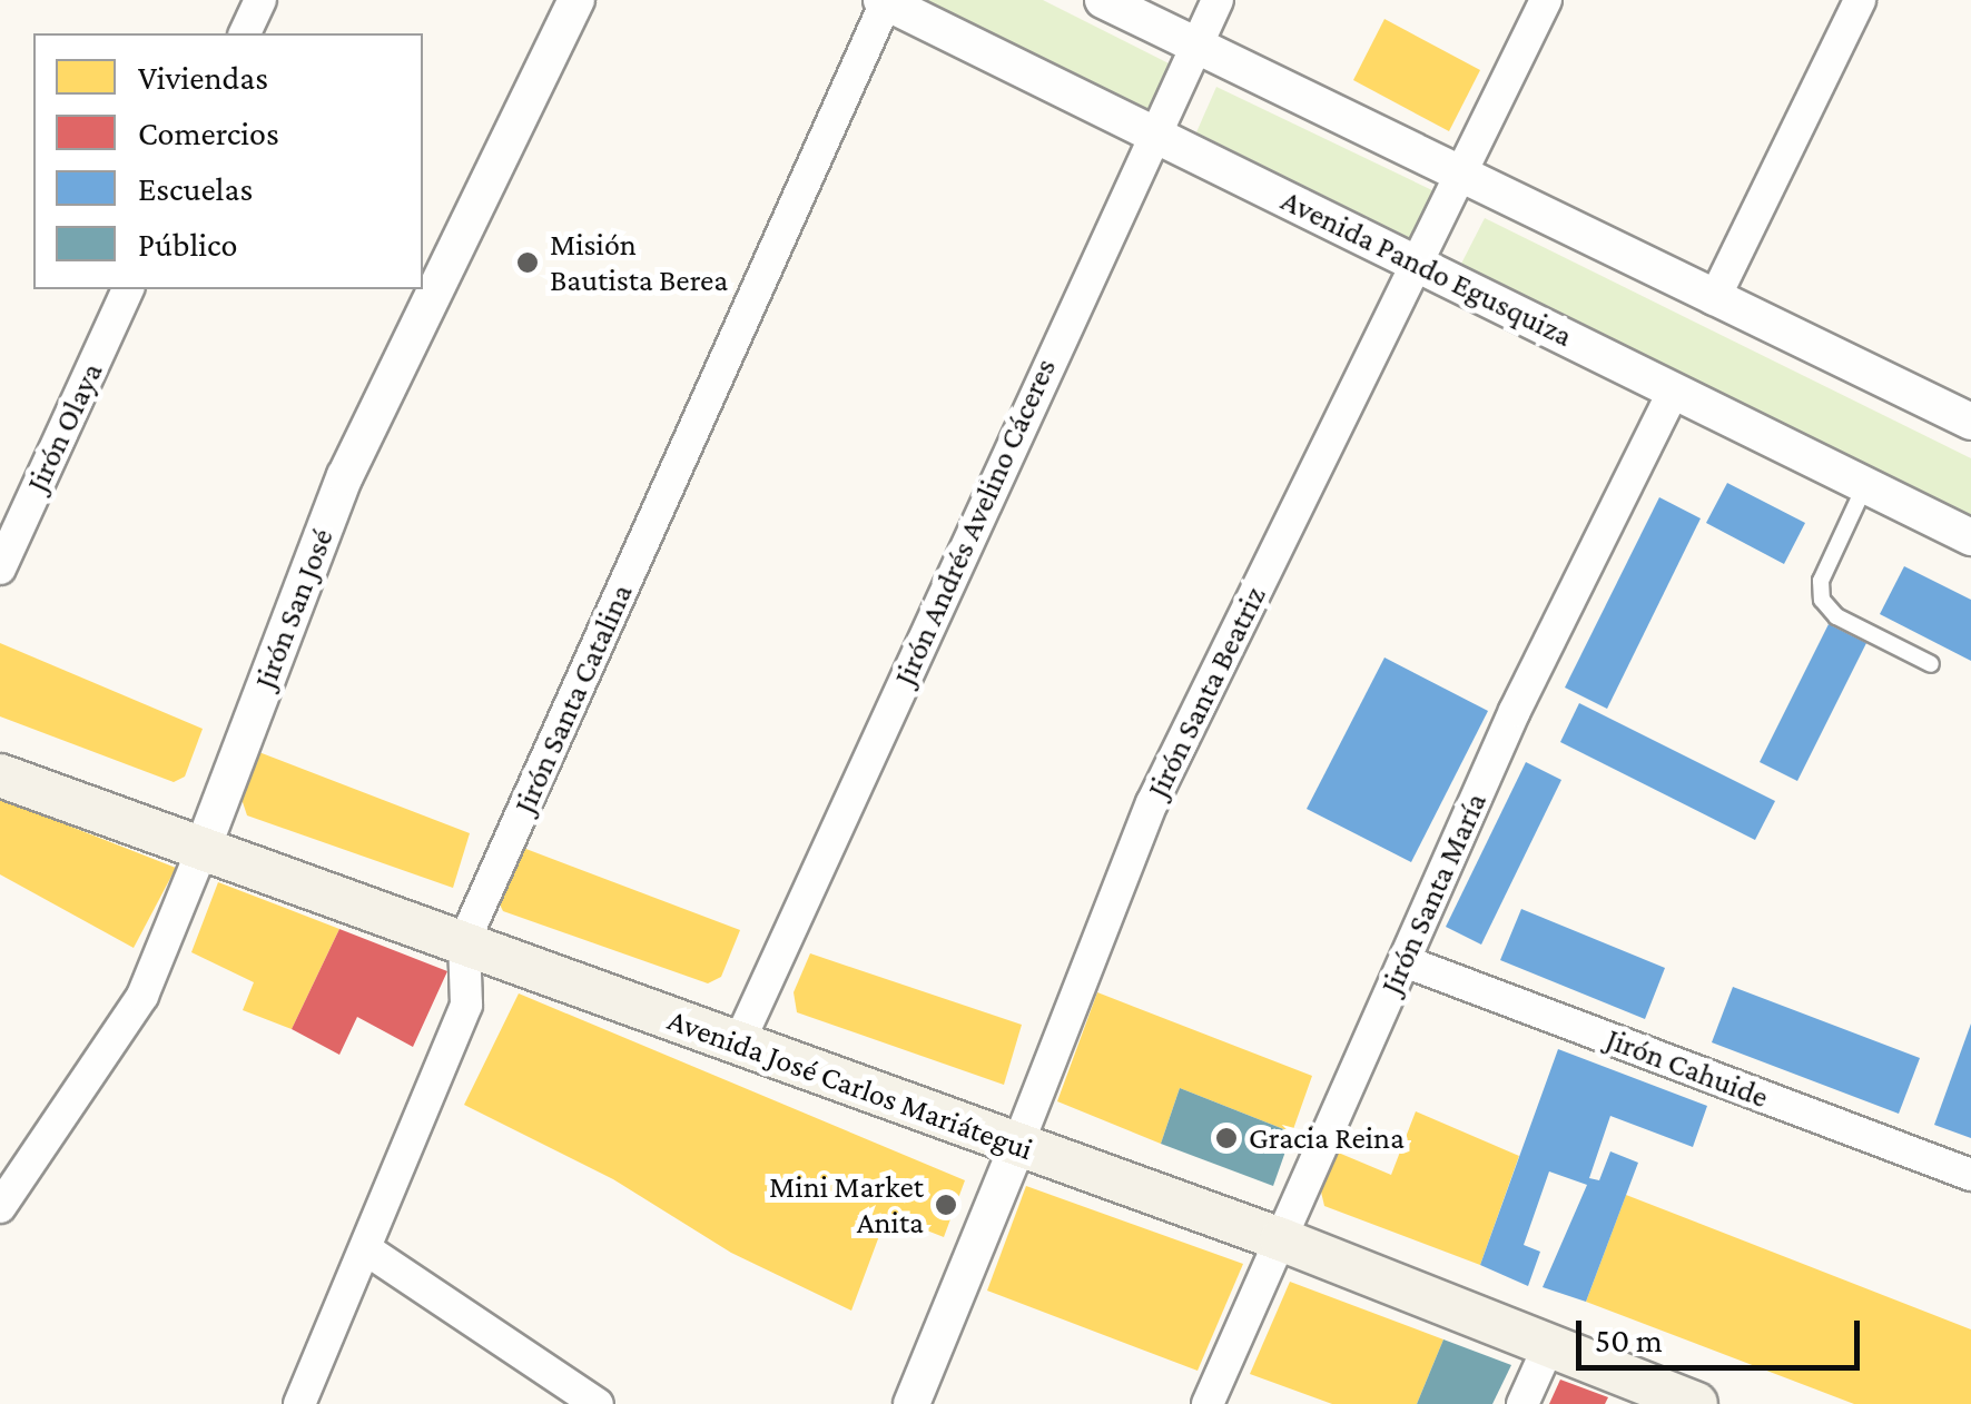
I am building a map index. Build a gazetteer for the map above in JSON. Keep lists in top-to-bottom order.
{
  "streets": {
    "main road": ["Avenida José Carlos Mariátegui"],
    "street": [
      "Avenida Pando Egusquiza",
      "Jirón Olaya",
      "Jirón Andrés Avelino Cáceres",
      "Jirón San José",
      "Jirón Santa Beatriz",
      "Jirón Santa Catalina",
      "Jirón Santa María",
      "Jirón Cahuide"
    ]
  },
  "crossings": [
    ["Avenida Pando Egusquiza", "Jirón Andrés Avelino Cáceres"],
    ["Avenida Pando Egusquiza", "Jirón Santa Beatriz"],
    ["Avenida Pando Egusquiza", "Jirón Santa Catalina"],
    ["Avenida Pando Egusquiza", "Jirón Santa María"],
    ["Jirón Andrés Avelino Cáceres", "Avenida José Carlos Mariátegui"],
    ["Jirón San José", "Avenida José Carlos Mariátegui"],
    ["Jirón Santa Beatriz", "Avenida José Carlos Mariátegui"],
    ["Jirón Santa Catalina", "Avenida José Carlos Mariátegui"],
    ["Jirón Santa María", "Jirón Cahuide"],
    ["Jirón Santa María", "Avenida José Carlos Mariátegui"]
  ],
  "places": ["Misión Bautista Berea", "Gracia Reina", "Mini Market Anita"],
  "legend": [
    "Viviendas",
    "Comercios",
    "Escuelas",
    "Público"
  ],
  "scale_bar": "50 m"
}
